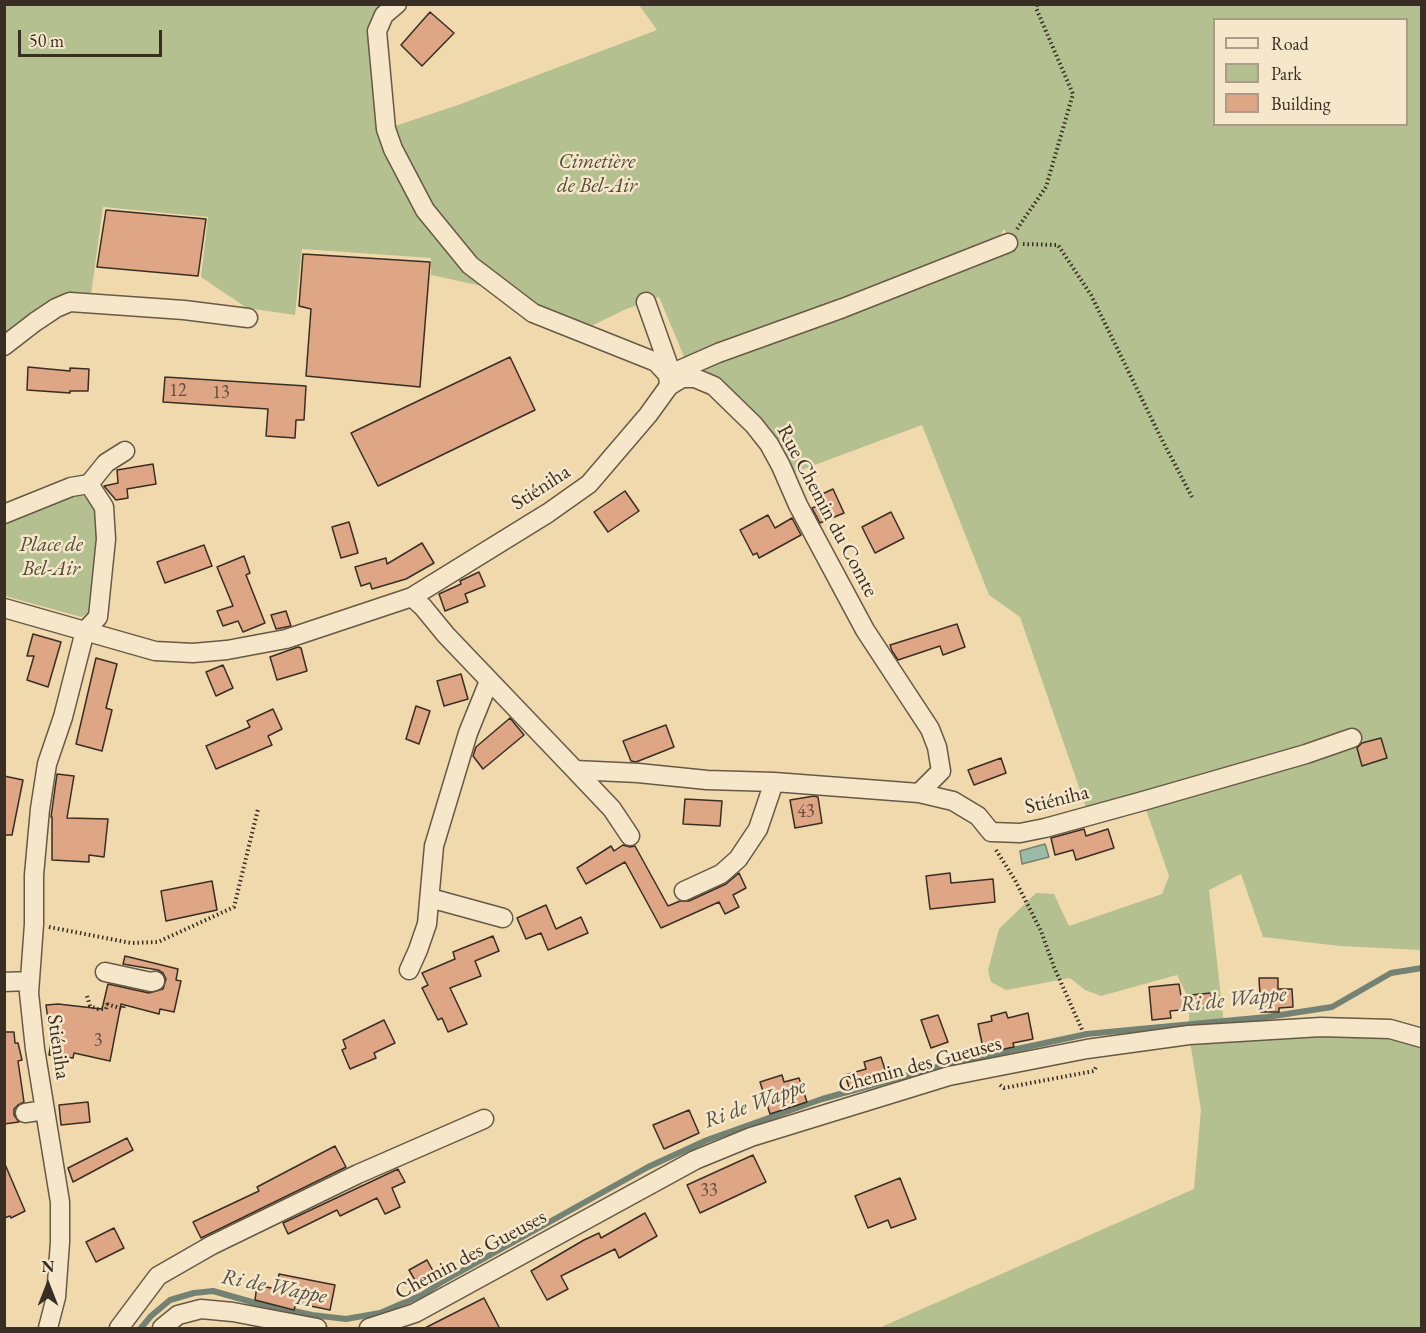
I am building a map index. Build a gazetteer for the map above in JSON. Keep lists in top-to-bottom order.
{
  "streets": {
    "street": ["Stiéniha", "Rue Chemin du Comte", "Chemin des Gueuses"]
  },
  "crossings": [
    ["Stiéniha", "Rue Chemin du Comte"]
  ],
  "water": ["Ri de Wappe"],
  "parks": ["Cimetière de Bel-Air", "Place de Bel-Air"],
  "house_numbers": [
    "12",
    "13",
    "43",
    "3",
    "33"
  ],
  "legend": ["Road", "Park", "Building"],
  "scale_bar": "50 m",
  "north": "top"
}
